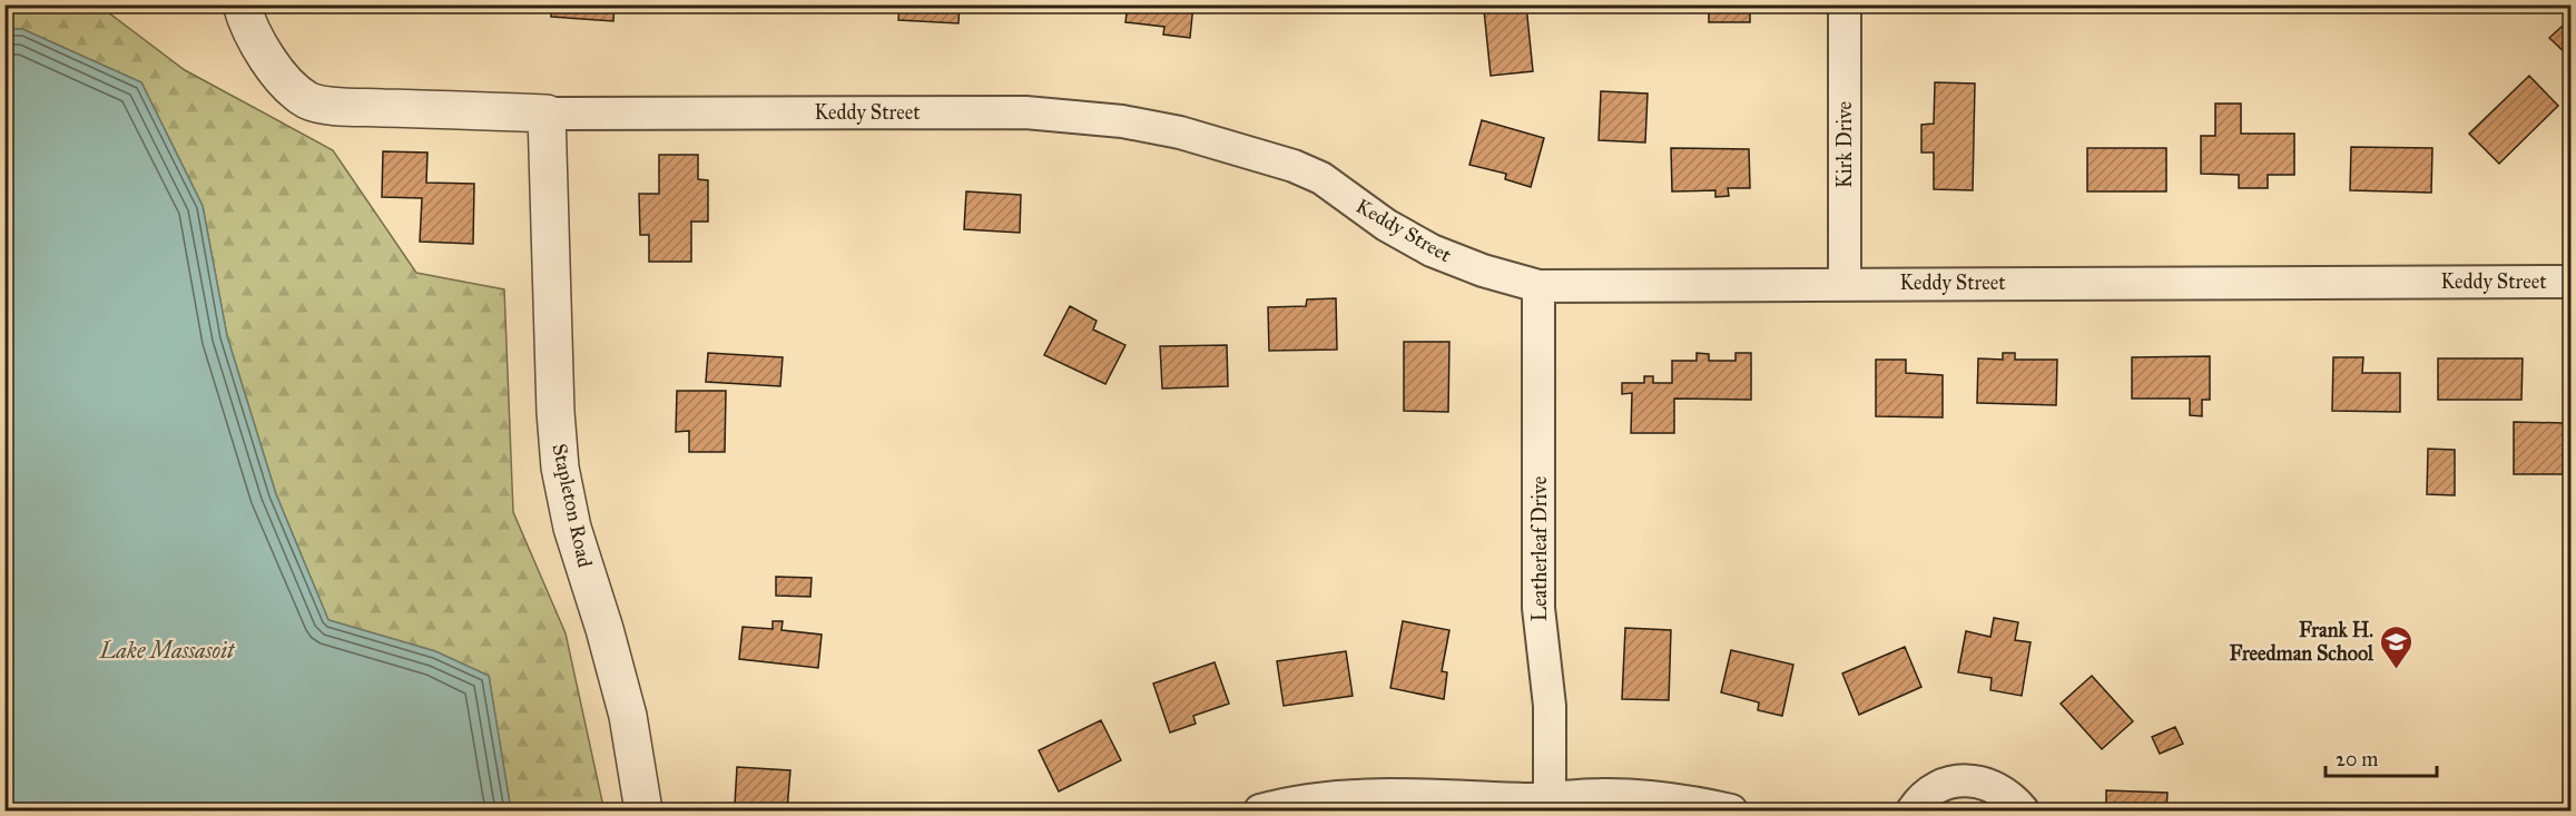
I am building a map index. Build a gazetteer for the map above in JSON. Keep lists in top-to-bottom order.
{
  "streets": {
    "street": [
      "Keddy Street",
      "Kirk Drive",
      "Stapleton Road",
      "Leatherleaf Drive"
    ]
  },
  "crossings": [
    ["Keddy Street", "Kirk Drive"],
    ["Keddy Street", "Stapleton Road"],
    ["Keddy Street", "Leatherleaf Drive"]
  ],
  "water": ["Lake Massasoit"],
  "places": {
    "school or university": ["Frank H. Freedman School"]
  },
  "scale_bar": "20 m"
}
